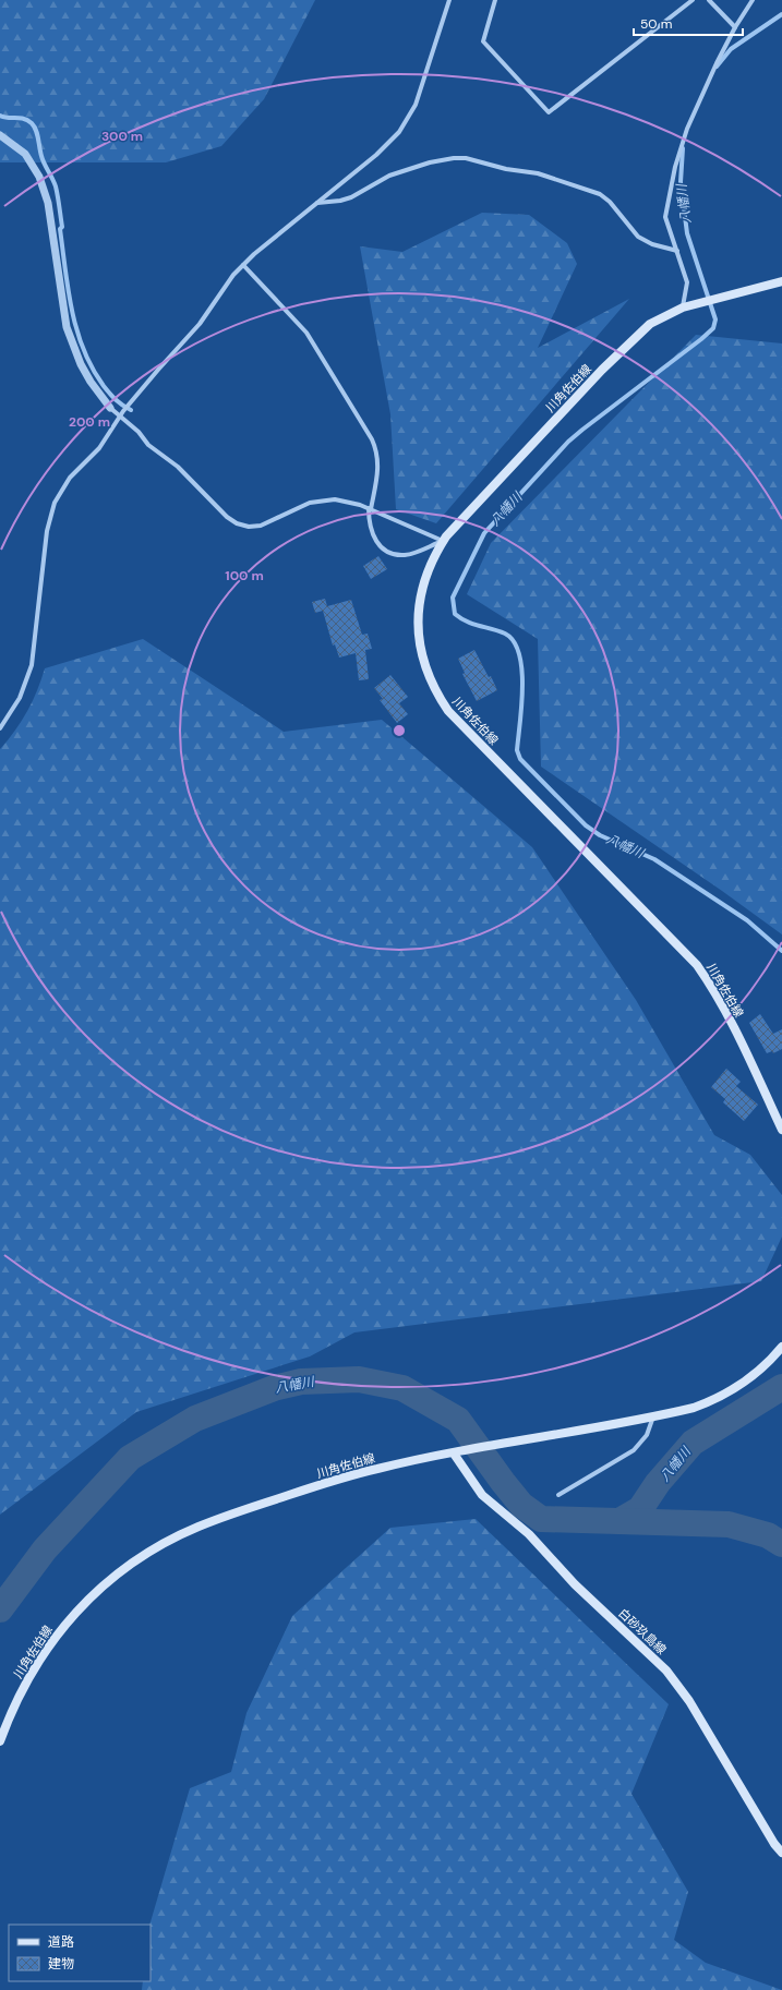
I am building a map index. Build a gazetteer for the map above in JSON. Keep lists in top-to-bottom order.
{
  "streets": {
    "main road": ["川角佐伯線", "白砂玖島線"]
  },
  "crossings": [
    ["川角佐伯線", "白砂玖島線"]
  ],
  "water": ["八幡川"],
  "legend": ["道路", "建物"],
  "scale_bar": "50 m",
  "rings": ["300 m", "200 m", "100 m"]
}
